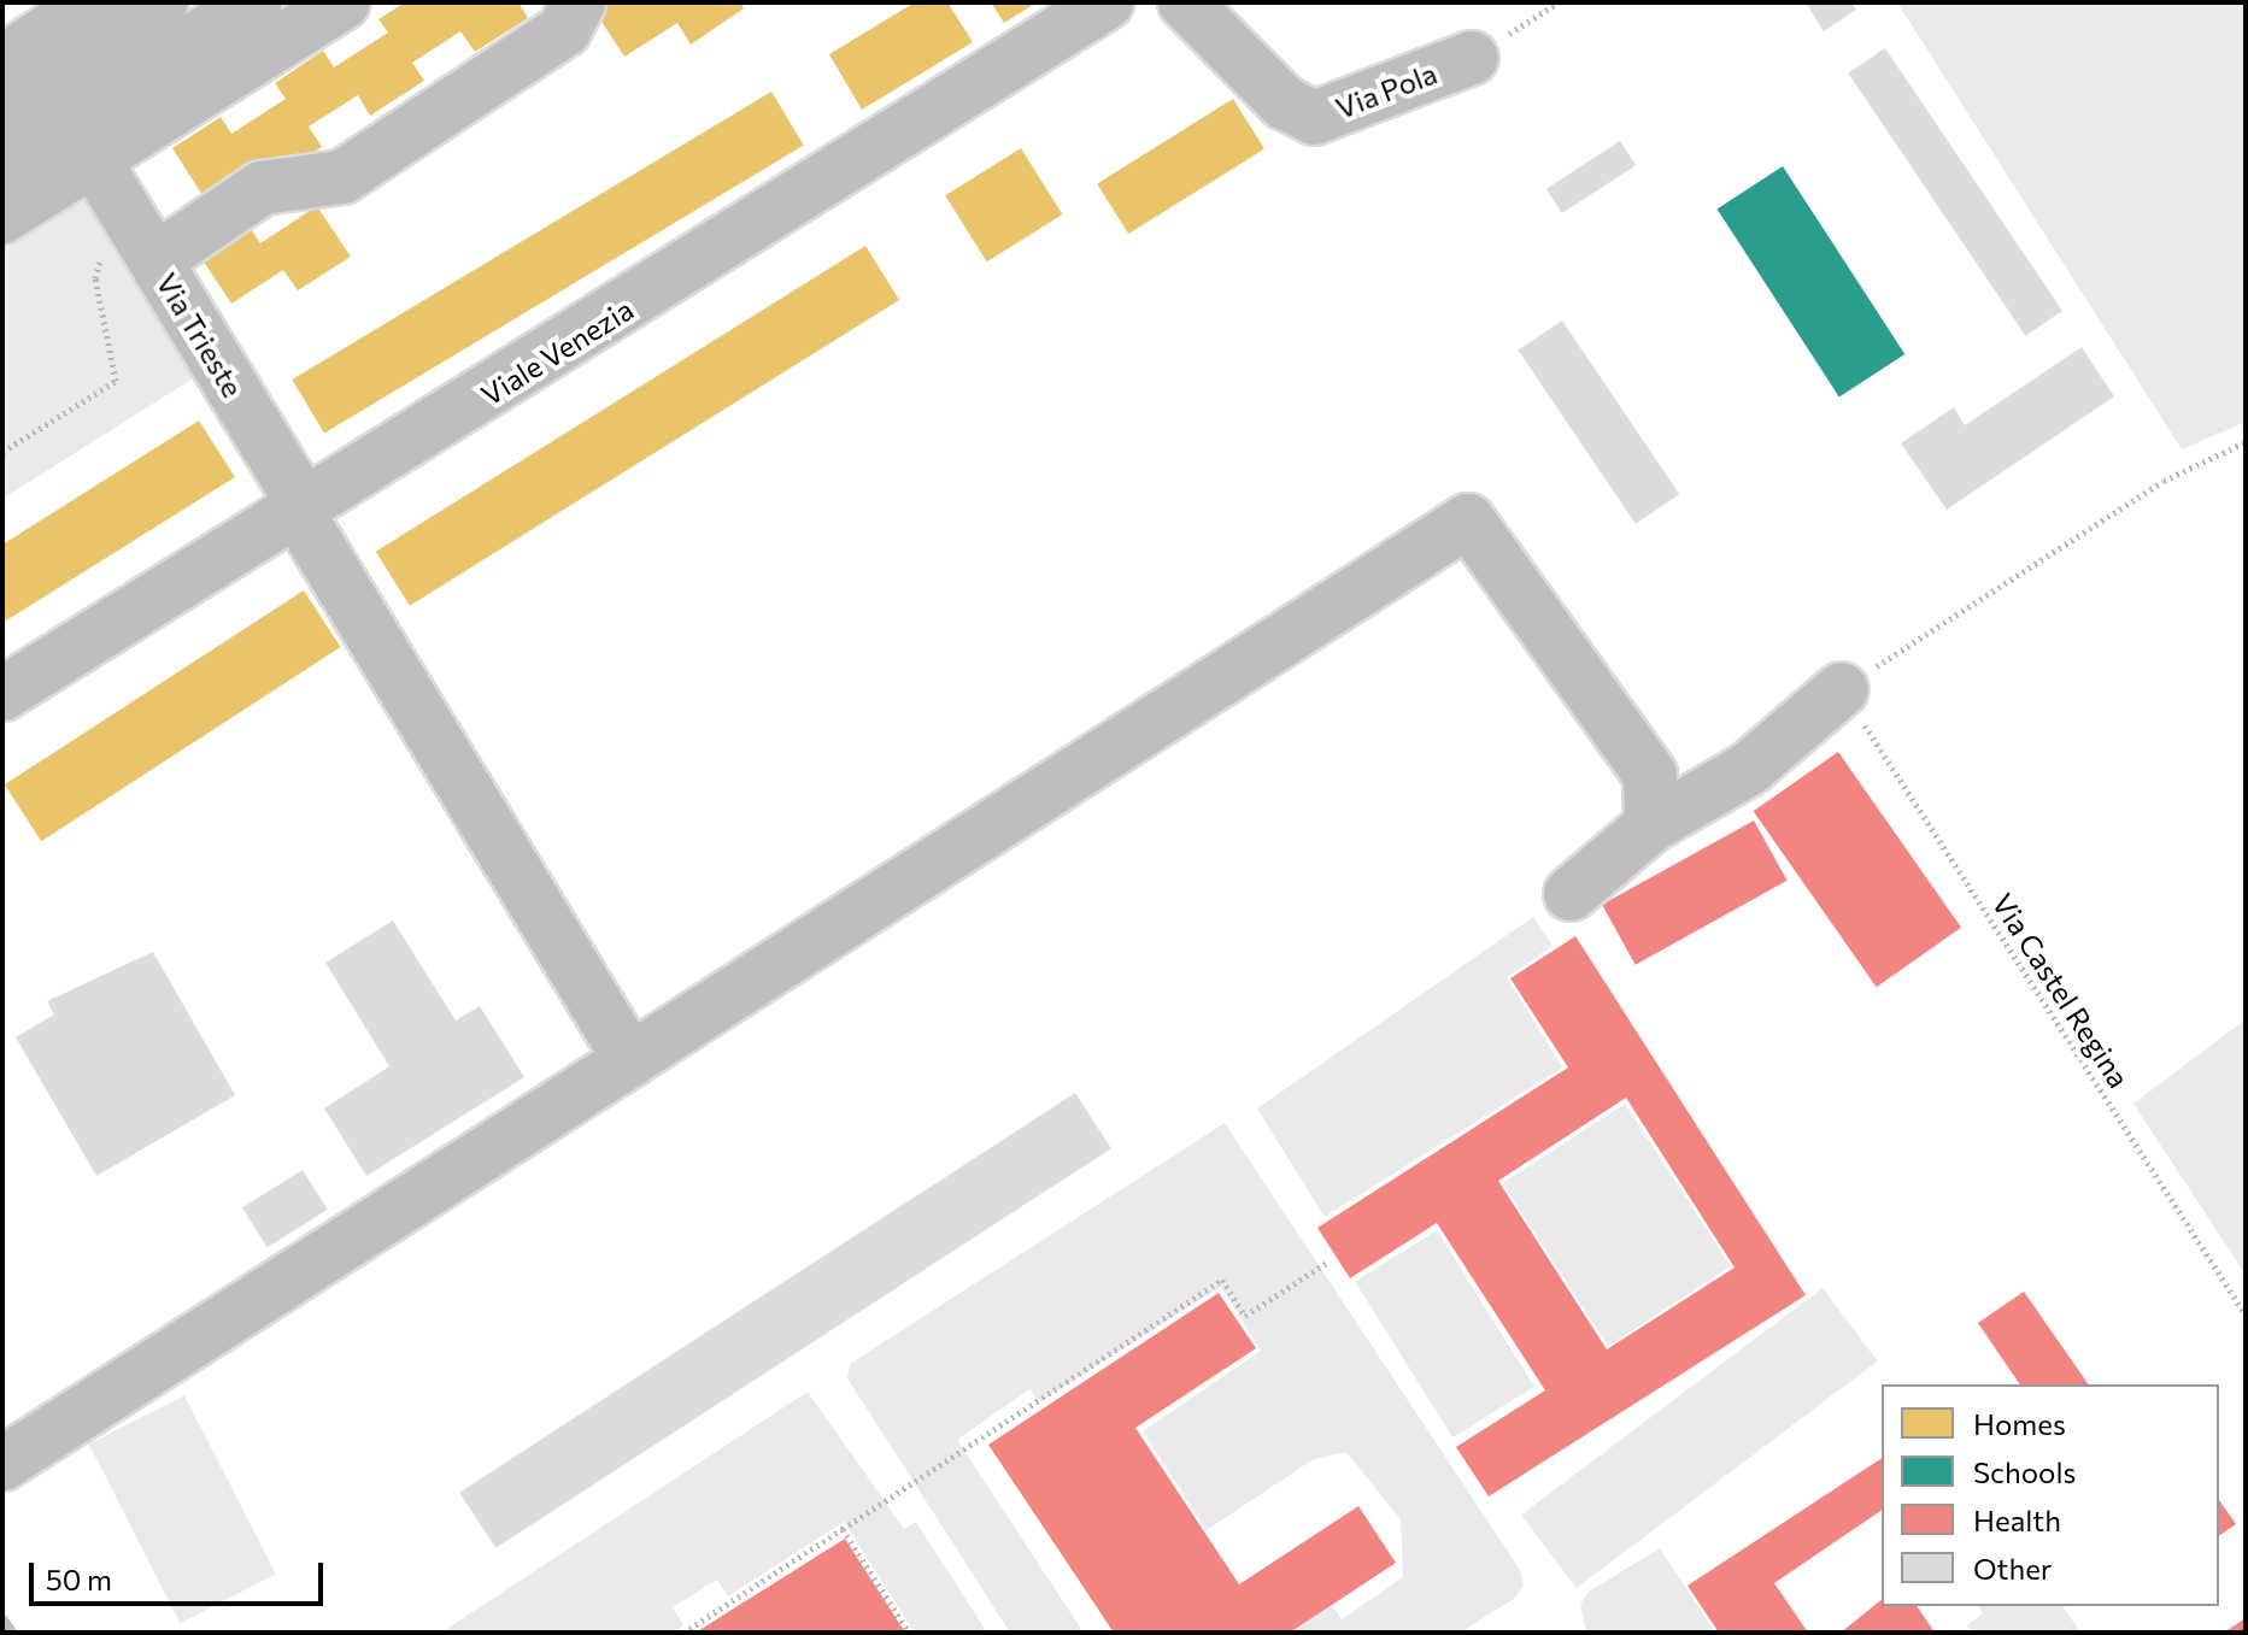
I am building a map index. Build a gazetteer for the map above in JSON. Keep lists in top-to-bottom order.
{
  "streets": {
    "street": ["Via Pola", "Via Trieste", "Viale Venezia"],
    "path": ["Via Castel Regina"]
  },
  "crossings": [
    ["Via Trieste", "Viale Venezia"]
  ],
  "legend": [
    "Homes",
    "Schools",
    "Health",
    "Other"
  ],
  "scale_bar": "50 m"
}
